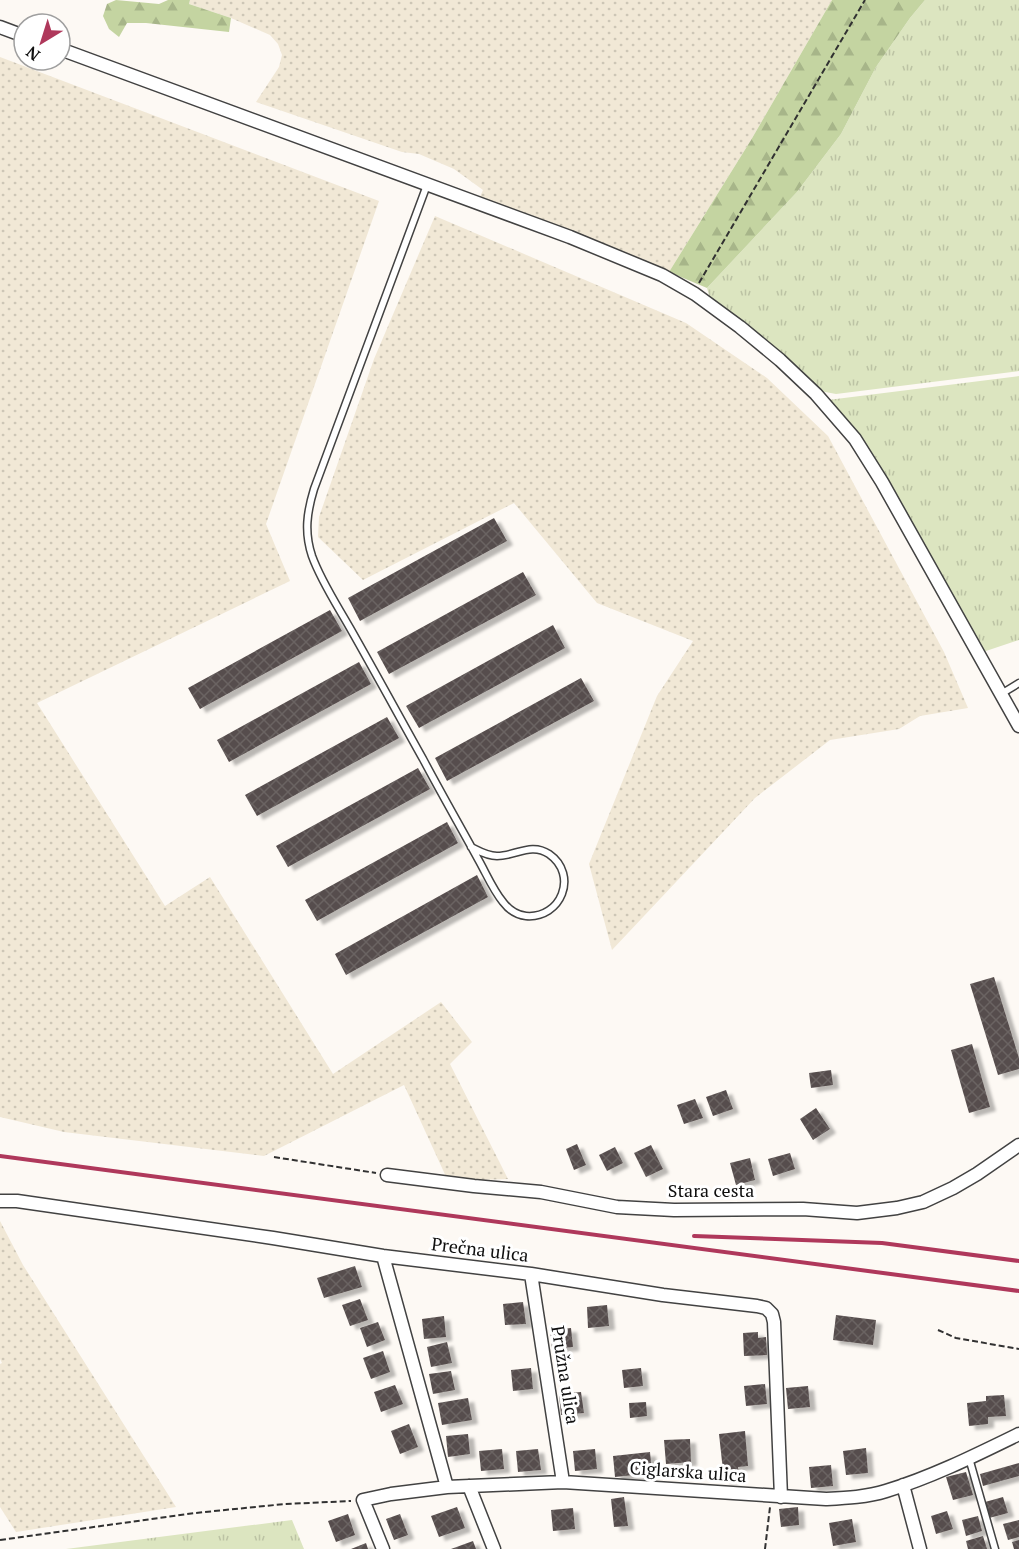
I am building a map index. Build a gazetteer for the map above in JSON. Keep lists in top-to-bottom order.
{
  "streets": {
    "street": [
      "Stara cesta",
      "Prečna ulica",
      "Pružna ulica",
      "Ciglarska ulica"
    ]
  },
  "crossings": [
    ["Prečna ulica", "Pružna ulica"],
    ["Prečna ulica", "Ciglarska ulica"],
    ["Pružna ulica", "Ciglarska ulica"]
  ],
  "north": "bottom left"
}
